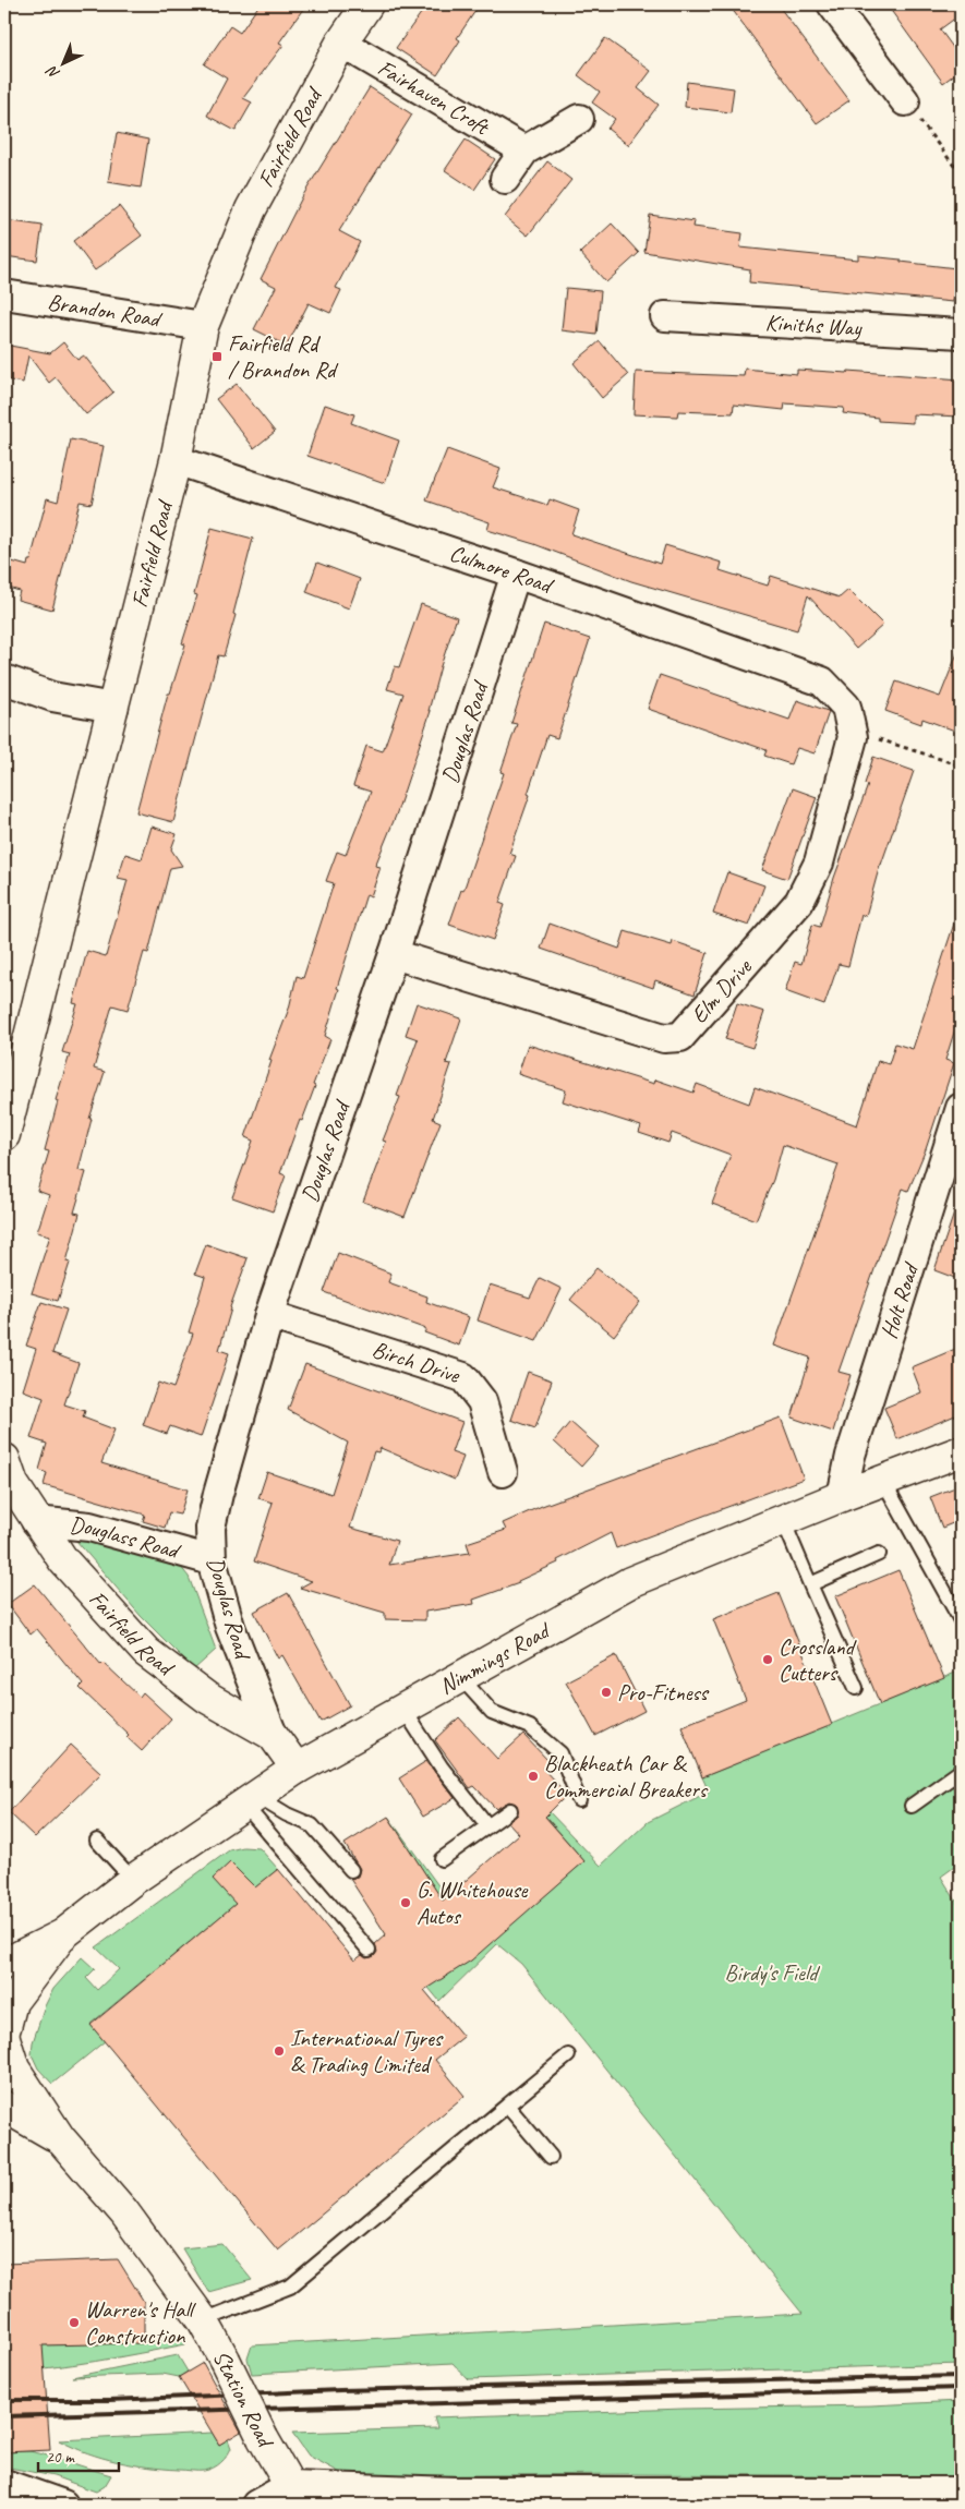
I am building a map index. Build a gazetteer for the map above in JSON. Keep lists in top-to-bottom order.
{
  "streets": {
    "main road": ["Fairfield Road", "Nimmings Road", "Station Road"],
    "street": [
      "Fairhaven Croft",
      "Brandon Road",
      "Kiniths Way",
      "Culmore Road",
      "Douglas Road",
      "Elm Drive",
      "Holt Road",
      "Birch Drive",
      "Douglass Road"
    ]
  },
  "crossings": [
    ["Fairhaven Croft", "Fairfield Road"],
    ["Fairfield Road", "Brandon Road"],
    ["Fairfield Road", "Culmore Road"],
    ["Fairfield Road", "Douglas Road"],
    ["Fairfield Road", "Douglass Road"],
    ["Fairfield Road", "Nimmings Road"],
    ["Culmore Road", "Douglas Road"],
    ["Culmore Road", "Elm Drive"],
    ["Douglas Road", "Elm Drive"],
    ["Douglas Road", "Birch Drive"],
    ["Douglas Road", "Douglass Road"],
    ["Holt Road", "Nimmings Road"],
    ["Nimmings Road", "Station Road"]
  ],
  "parks": ["Birdy's Field"],
  "places": {
    "transit": ["Fairfield Rd / Brandon Rd"],
    "other": [
      "Crossland Cutters",
      "Pro-Fitness",
      "Blackheath Car & Commercial Breakers",
      "G. Whitehouse Autos",
      "International Tyres & Trading Limited",
      "Warren's Hall Construction"
    ]
  },
  "scale_bar": "20 m",
  "north": "bottom left"
}
